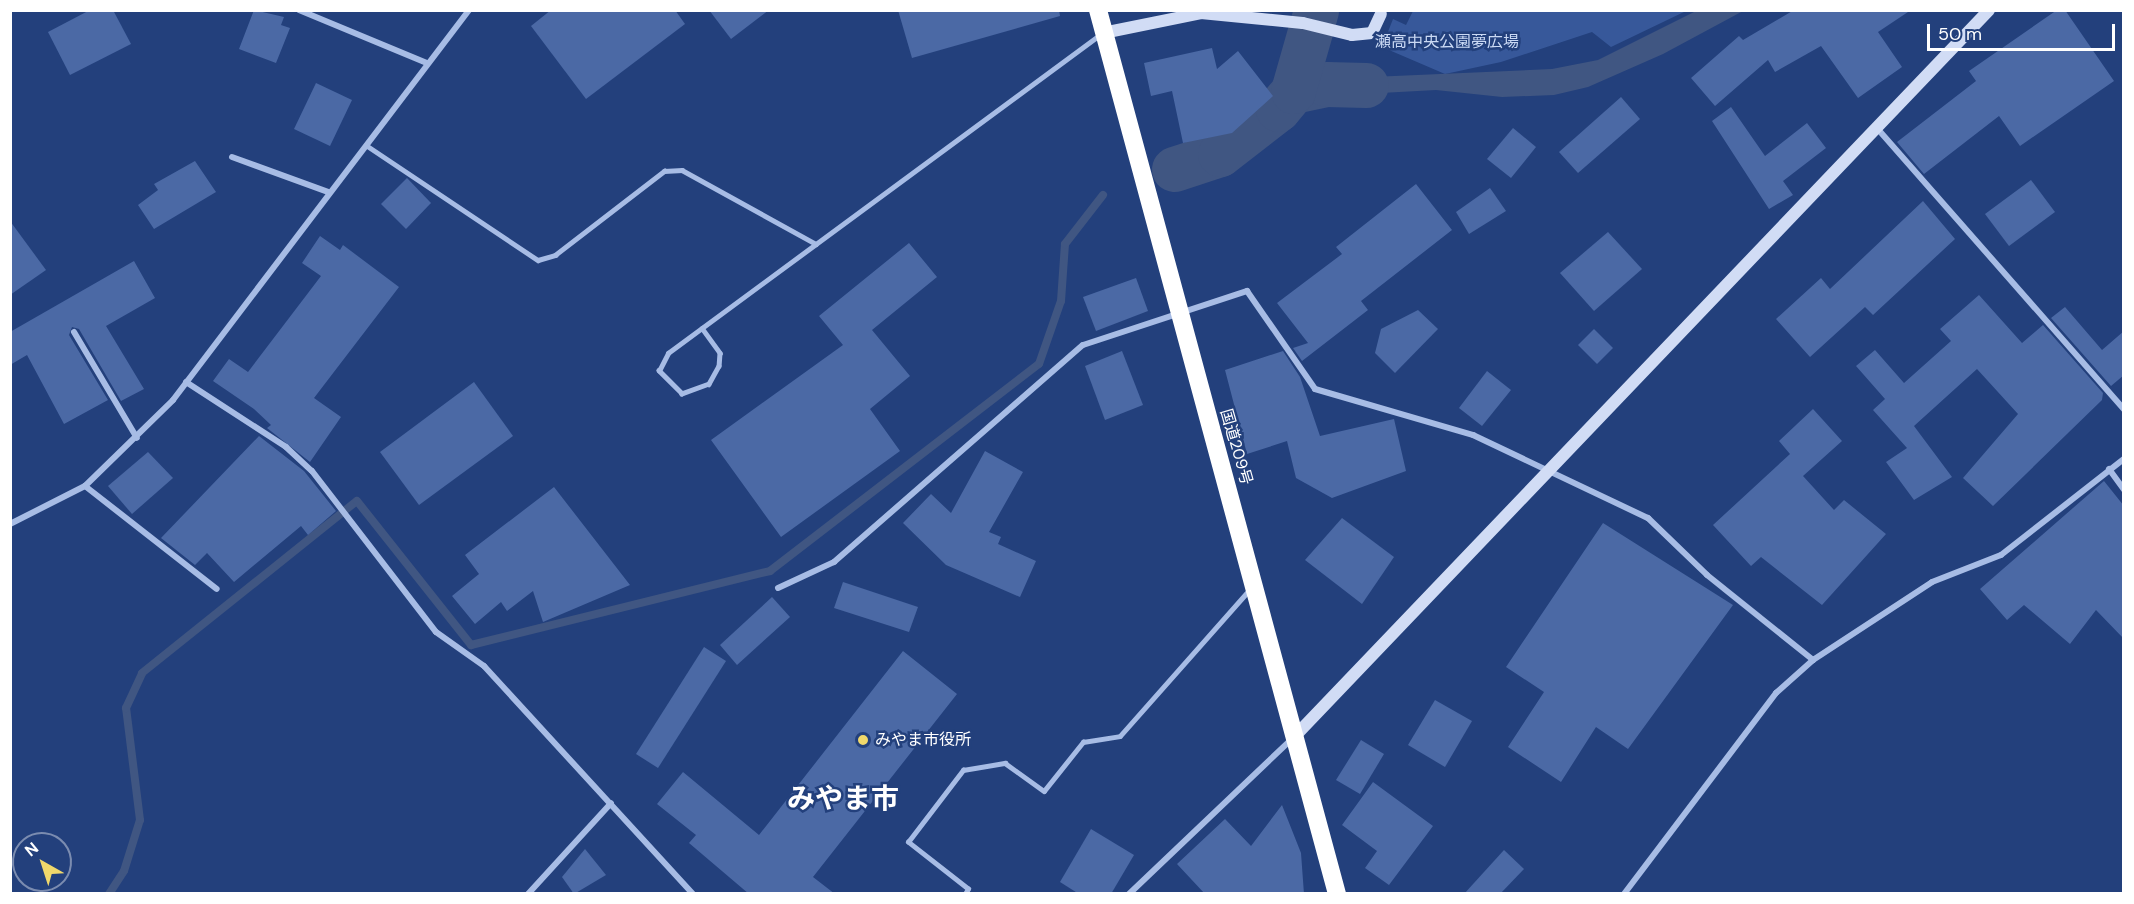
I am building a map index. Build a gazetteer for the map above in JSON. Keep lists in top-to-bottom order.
{
  "streets": {
    "highway": ["国道209号"]
  },
  "districts": ["みやま市"],
  "parks": ["瀬高中央公園夢広場"],
  "places": ["みやま市役所"],
  "scale_bar": "50 m",
  "north": "top left"
}
